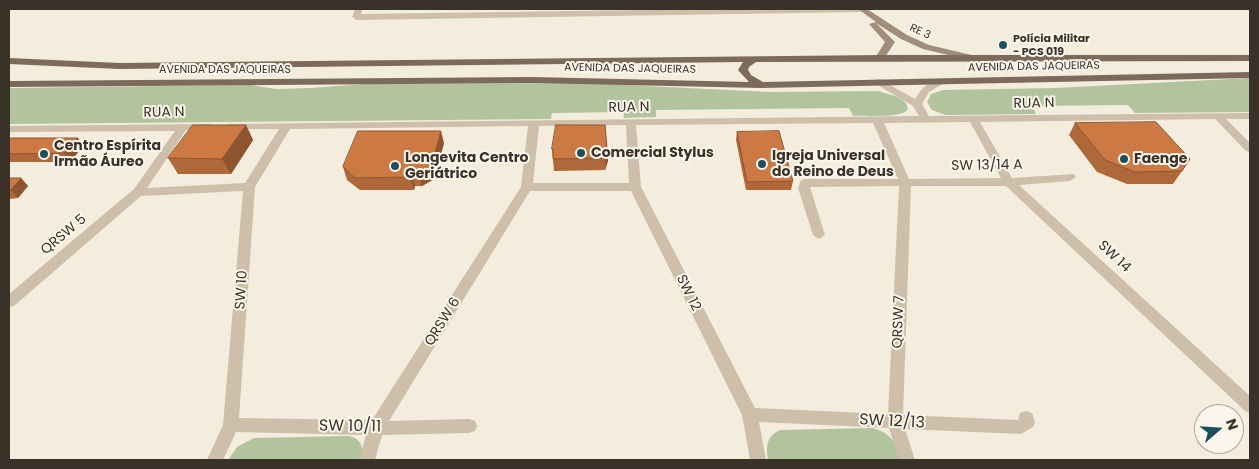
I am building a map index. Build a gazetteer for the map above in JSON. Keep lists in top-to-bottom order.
{
  "streets": {
    "main road": ["AVENIDA DAS JAQUEIRAS"],
    "street": [
      "RE 3",
      "RUA N",
      "SW 13/14 A",
      "QRSW 5",
      "SW 14",
      "SW 10",
      "SW 12",
      "QRSW 6",
      "QRSW 7",
      "SW 12/13",
      "SW 10/11"
    ]
  },
  "crossings": [
    ["RE 3", "AVENIDA DAS JAQUEIRAS"],
    ["RUA N", "QRSW 5"],
    ["RUA N", "SW 14"],
    ["RUA N", "SW 10"],
    ["RUA N", "SW 12"],
    ["RUA N", "QRSW 6"],
    ["SW 13/14 A", "SW 14"],
    ["SW 13/14 A", "QRSW 7"],
    ["SW 10", "SW 10/11"],
    ["SW 12", "SW 12/13"],
    ["QRSW 6", "SW 10/11"],
    ["QRSW 7", "SW 12/13"]
  ],
  "places": [
    "Polícia Militar - PCS 019",
    "Comercial Stylus",
    "Centro Espírita Irmão Áureo",
    "Faenge",
    "Igreja Universal do Reino de Deus",
    "Longevita Centro Geriátrico"
  ],
  "north": "right"
}
